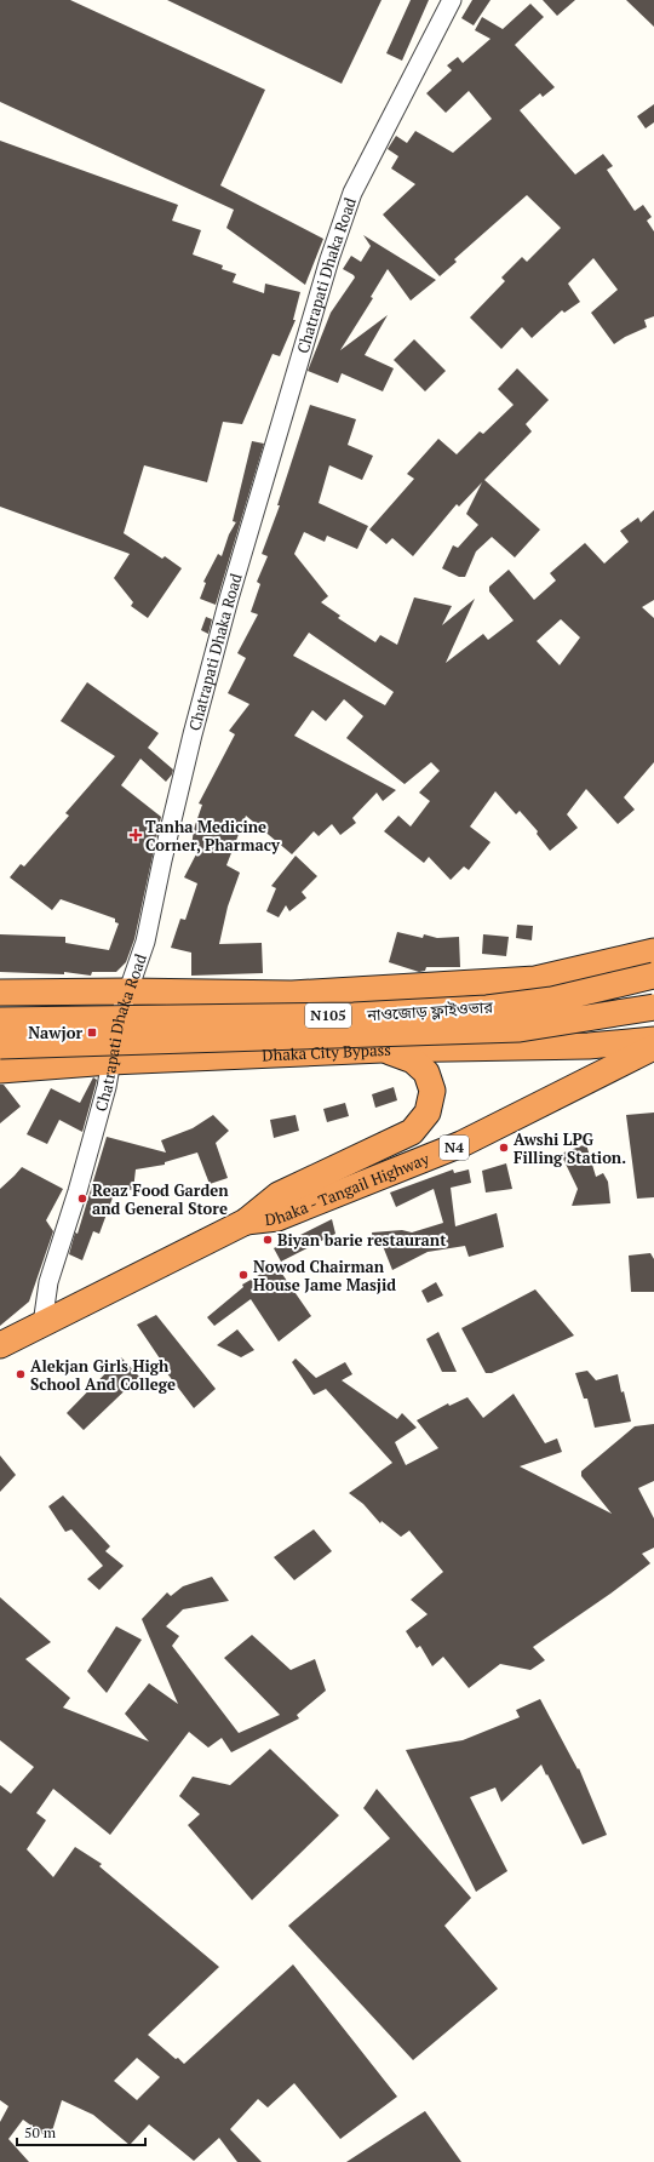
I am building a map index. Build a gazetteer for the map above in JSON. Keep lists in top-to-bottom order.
{
  "streets": {
    "highway": [
      "নাওজোড় ফ্লাইওভার",
      "N105",
      "Dhaka City Bypass",
      "N4",
      "Dhaka - Tangail Highway"
    ],
    "street": ["Chatrapati Dhaka Road"]
  },
  "crossings": [
    ["Chatrapati Dhaka Road", "Dhaka City Bypass"],
    ["Chatrapati Dhaka Road", "Dhaka - Tangail Highway"],
    ["Dhaka City Bypass", "Dhaka - Tangail Highway"]
  ],
  "places": {
    "health": ["Tanha Medicine Corner, Pharmacy"],
    "transit": ["Nawjor"],
    "other": [
      "Awshi LPG Filling Station.",
      "Reaz Food Garden and General Store",
      "Biyan barie restaurant",
      "Nowod Chairman House Jame Masjid",
      "Alekjan Girls High School And College"
    ]
  },
  "scale_bar": "50 m"
}
